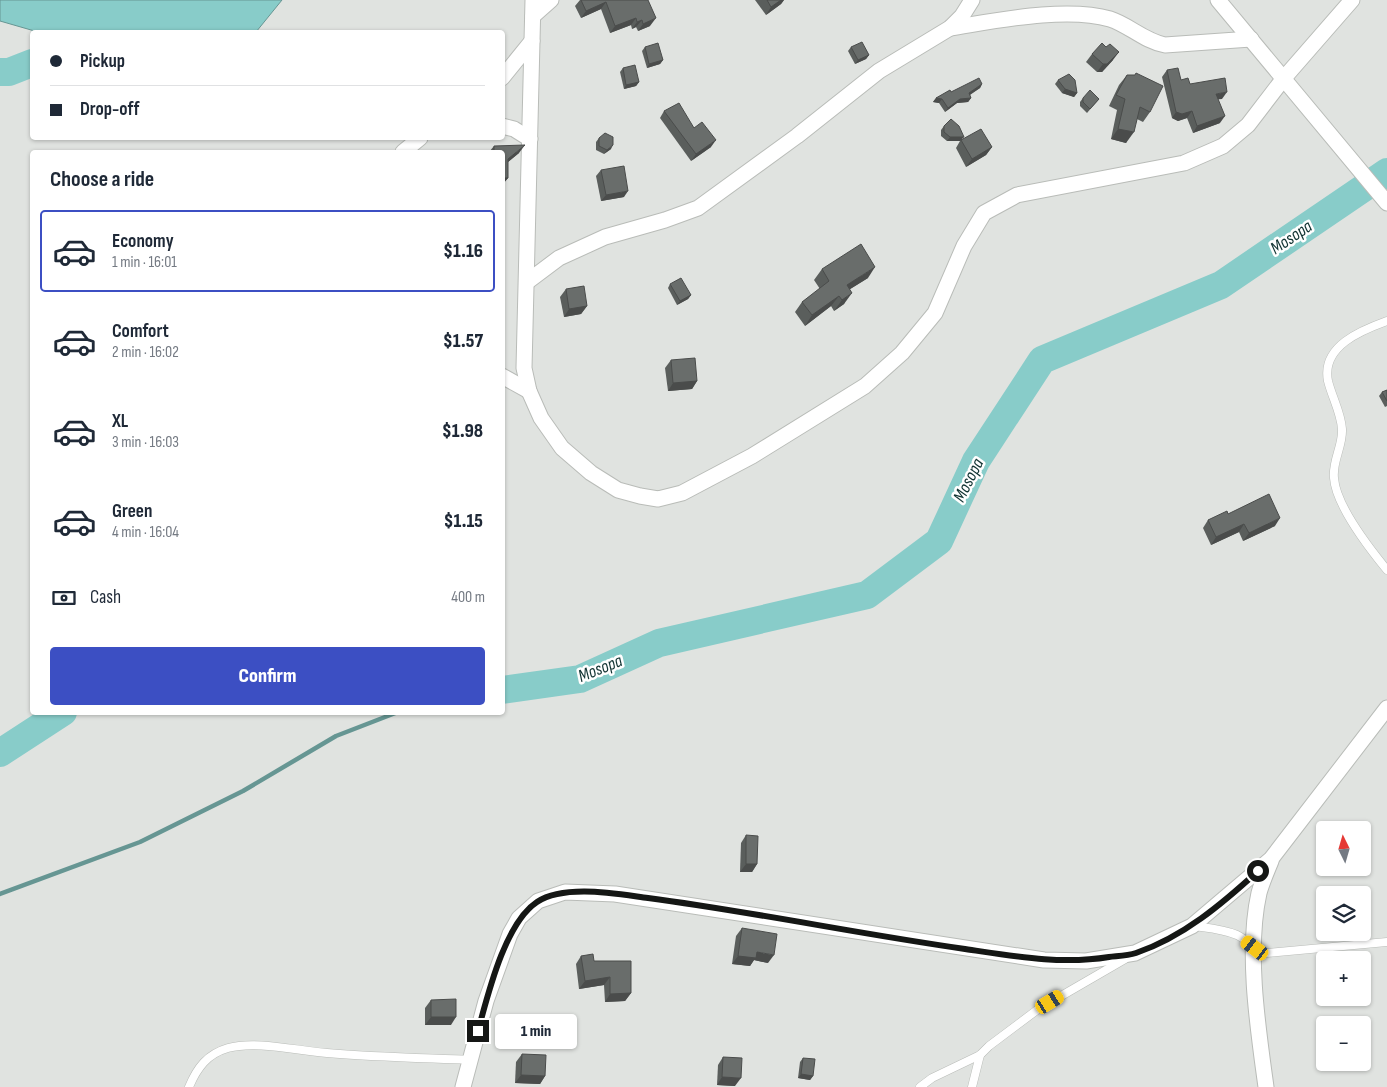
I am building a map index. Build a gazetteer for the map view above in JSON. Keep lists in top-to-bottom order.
{
  "water": ["Mosopa"],
  "north": "top",
  "page": {
    "banner": ["Pickup", "Drop-off"],
    "heading": "Choose a ride",
    "list": [
      {
        "name": "Economy",
        "note": "1 min · 16:01",
        "value": "$1.16"
      },
      {
        "name": "Comfort",
        "note": "2 min · 16:02",
        "value": "$1.57"
      },
      {
        "name": "XL",
        "note": "3 min · 16:03",
        "value": "$1.98"
      },
      {
        "name": "Green",
        "note": "4 min · 16:04",
        "value": "$1.15"
      }
    ],
    "pay": ["Cash", "400 m"],
    "buttons": "Confirm",
    "map_buttons": ["+", "−"],
    "bubble": "1 min"
  }
}
